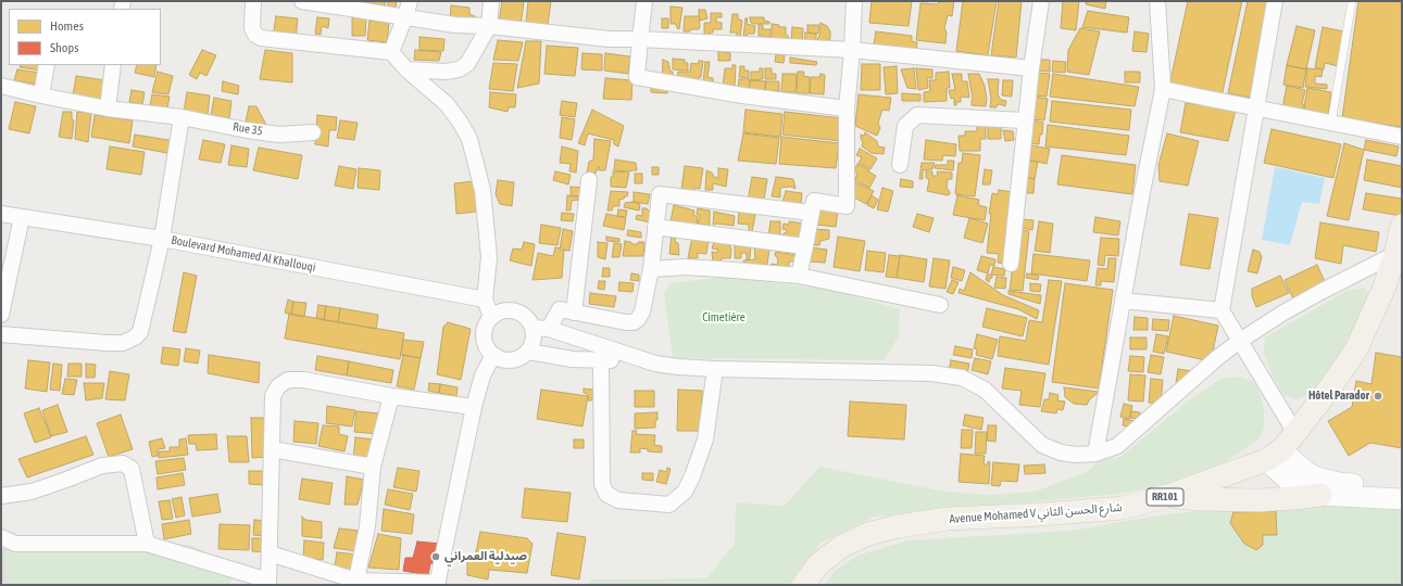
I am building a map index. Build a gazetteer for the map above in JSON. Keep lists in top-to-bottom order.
{
  "streets": {
    "main road": ["RR101", "Avenue Mohamed V شارع الحسن الثاني"],
    "street": ["Rue 35", "Boulevard Mohamed Al Khallouqi"]
  },
  "parks": ["Cimetière"],
  "places": ["Hôtel Parador", "صيدلية العمراني"],
  "legend": ["Homes", "Shops"]
}
